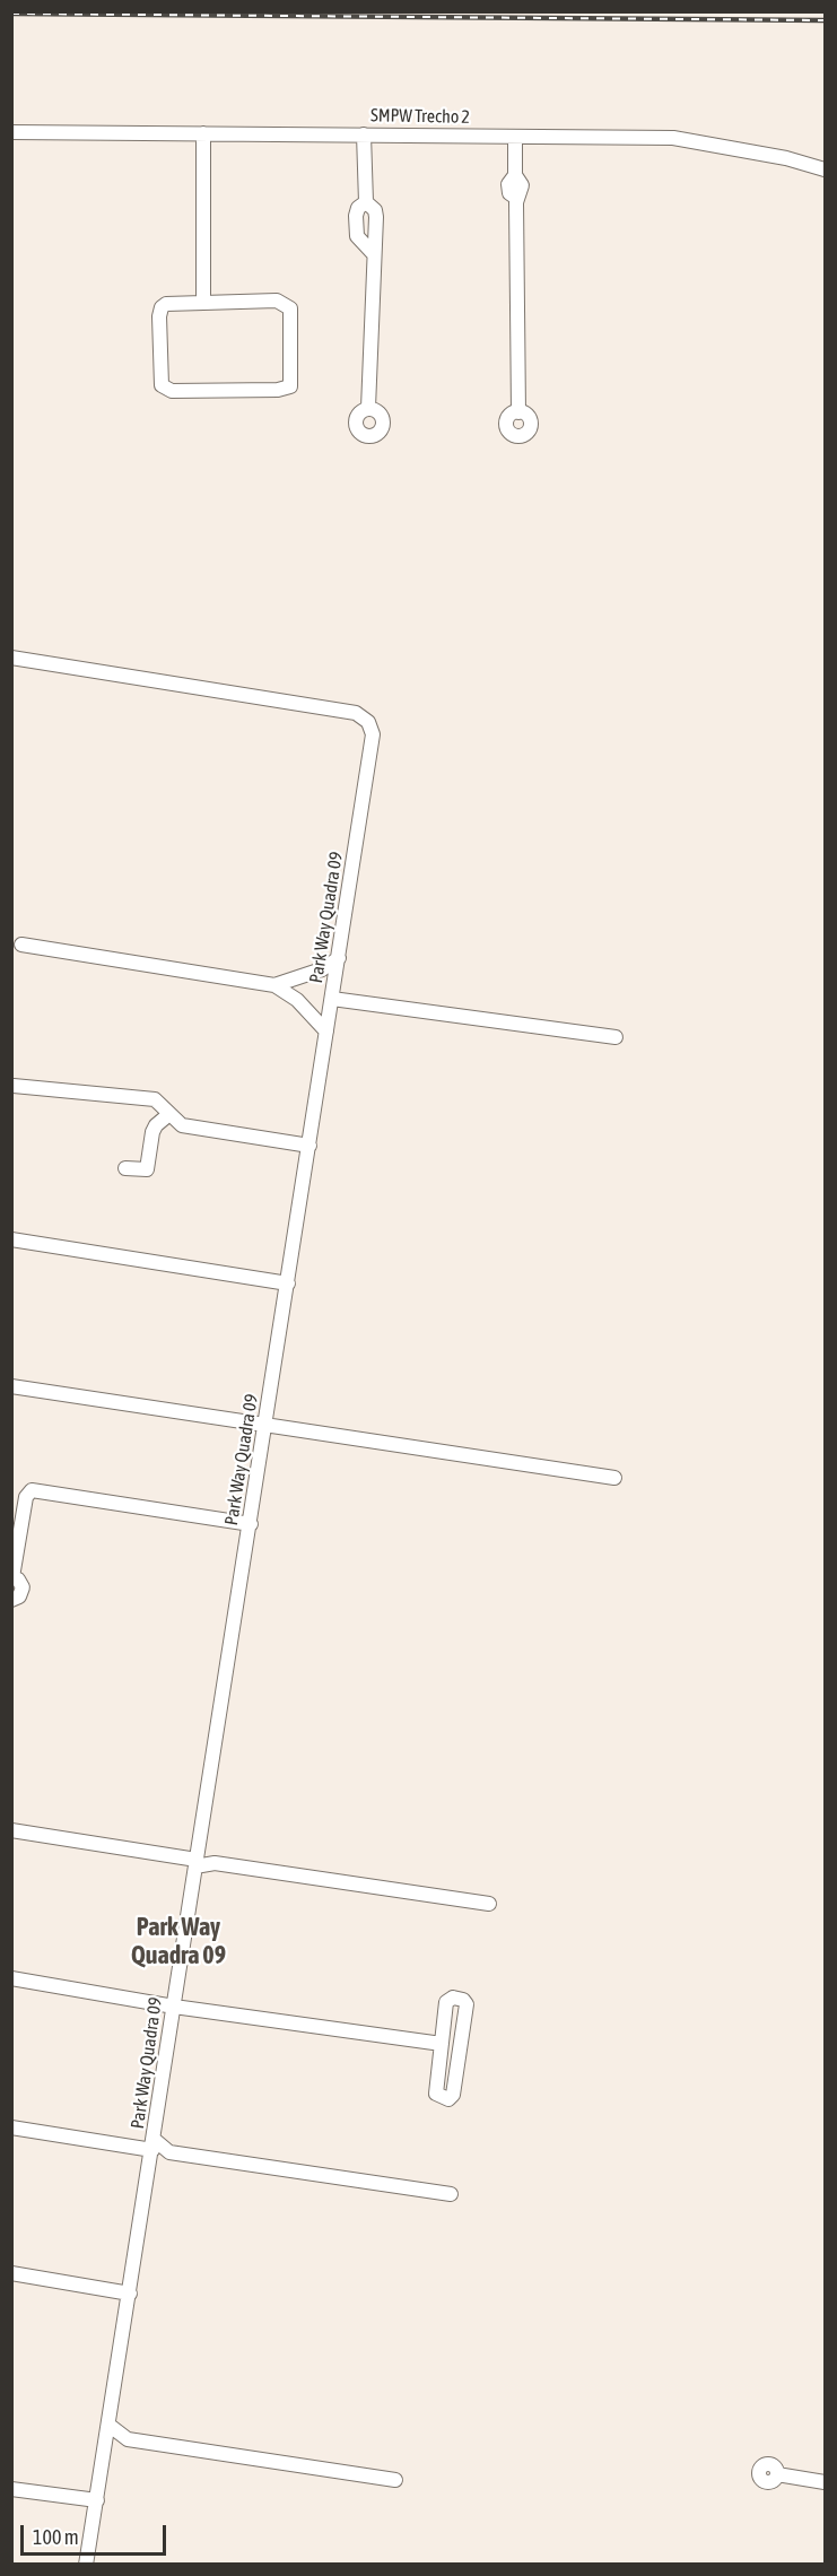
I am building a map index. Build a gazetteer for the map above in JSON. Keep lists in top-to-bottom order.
{
  "streets": {
    "street": ["SMPW Trecho 2", "Park Way Quadra 09"]
  },
  "districts": ["Park Way Quadra 09"],
  "scale_bar": "100 m"
}
